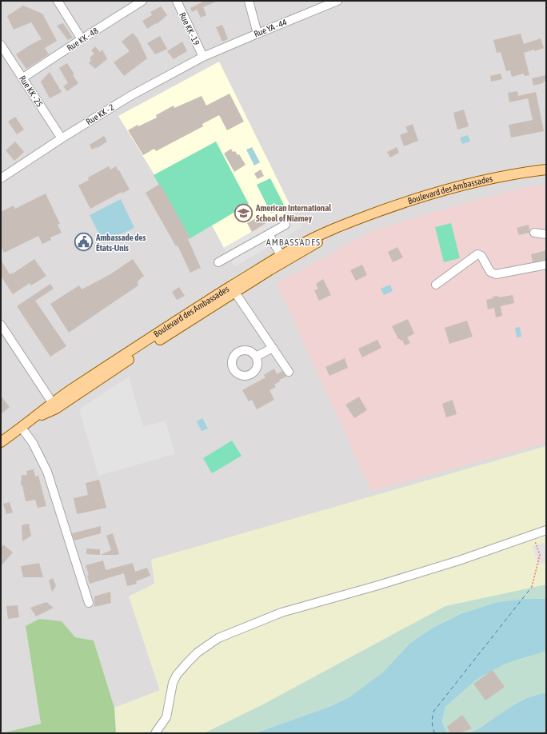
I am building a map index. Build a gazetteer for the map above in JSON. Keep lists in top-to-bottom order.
{
  "streets": {
    "main road": ["Boulevard des Ambassades"],
    "street": [
      "Rue YA - 44",
      "Rue KK - 19",
      "Rue KK - 48",
      "Rue KK - 25",
      "Rue KK - 2"
    ]
  },
  "crossings": [
    ["Rue YA - 44", "Rue KK - 19"],
    ["Rue YA - 44", "Rue KK - 2"],
    ["Rue KK - 19", "Rue KK - 2"],
    ["Rue KK - 48", "Rue KK - 25"],
    ["Rue KK - 25", "Rue KK - 2"]
  ],
  "districts": ["AMBASSADES"],
  "places": {
    "school or university": ["American International School of Niamey"],
    "public building": ["Ambassade des États-Unis"]
  }
}
